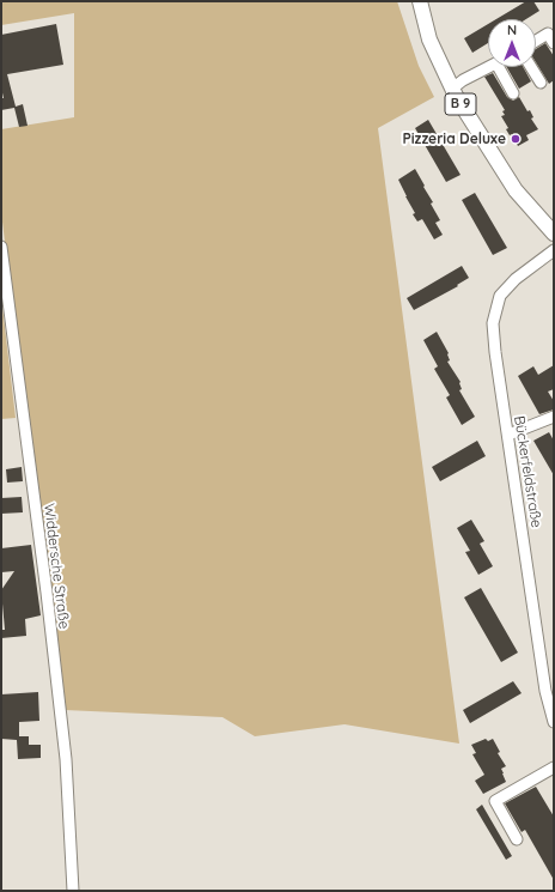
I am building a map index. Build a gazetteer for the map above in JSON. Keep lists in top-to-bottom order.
{
  "streets": {
    "main road": ["B 9"],
    "street": ["Bückerfeldstraße", "Widdersche Straße"]
  },
  "places": ["Pizzeria Deluxe"],
  "north": "top"
}
